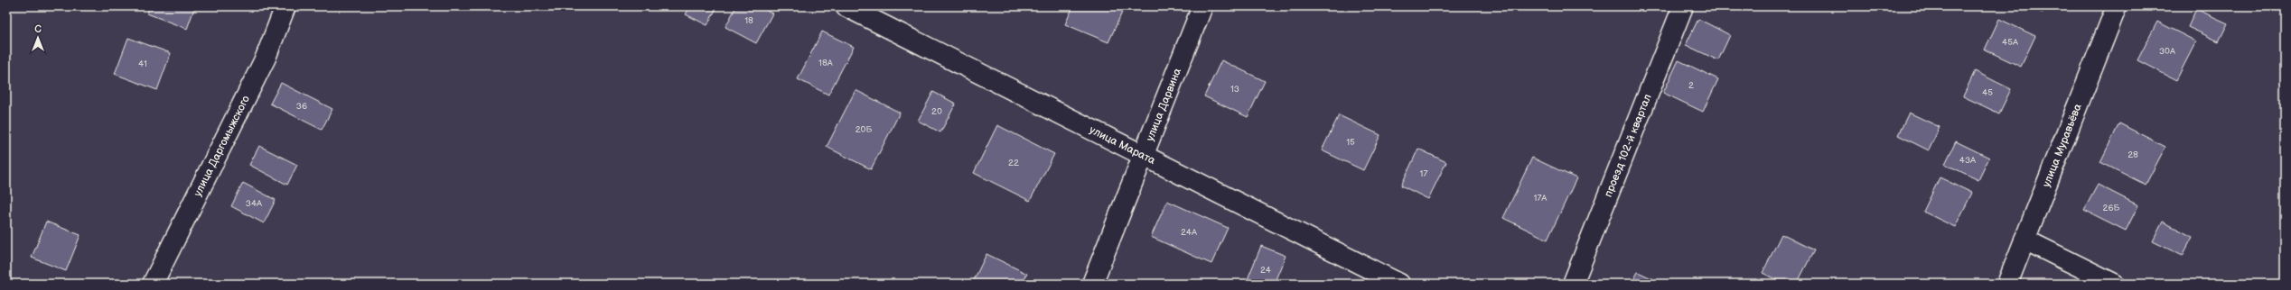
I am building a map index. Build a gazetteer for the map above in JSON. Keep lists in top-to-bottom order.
{
  "streets": {
    "street": [
      "улица Дарвина",
      "улица Марата",
      "проезд 102-й квартал",
      "улица Муравьёва",
      "улица Даргомыжского"
    ]
  },
  "crossings": [
    ["улица Дарвина", "улица Марата"]
  ],
  "house_numbers": [
    "18",
    "45А",
    "30А",
    "18А",
    "41",
    "2",
    "13",
    "45",
    "36",
    "20",
    "20Б",
    "15",
    "28",
    "43А",
    "22",
    "17",
    "17А",
    "34А",
    "26Б",
    "24А",
    "24"
  ],
  "north": "top"
}
